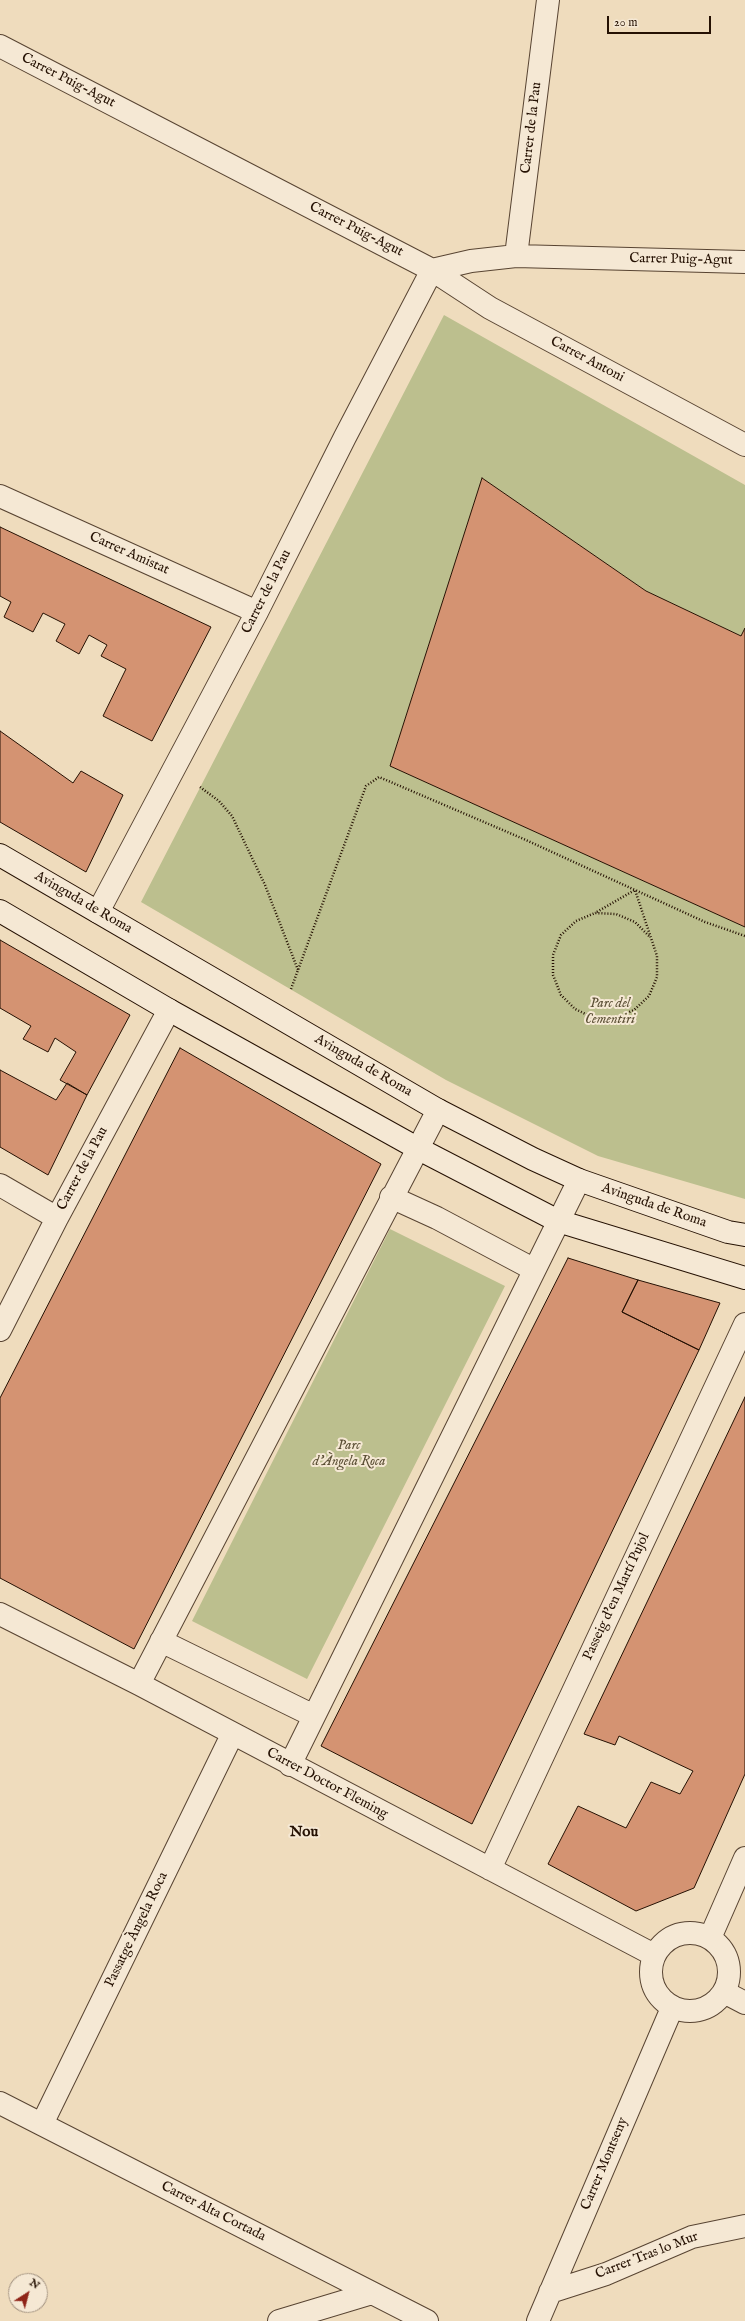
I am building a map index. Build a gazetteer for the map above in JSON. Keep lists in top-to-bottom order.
{
  "streets": {
    "street": [
      "Carrer Puig-Agut",
      "Carrer de la Pau",
      "Carrer Antoni",
      "Carrer Amistat",
      "Avinguda de Roma",
      "Passeig d'en Martí Pujol",
      "Carrer Doctor Fleming",
      "Passatge Àngela Roca",
      "Carrer Montseny",
      "Carrer Alta Cortada",
      "Carrer Tras lo Mur"
    ]
  },
  "crossings": [
    ["Carrer Puig-Agut", "Carrer de la Pau"],
    ["Carrer Puig-Agut", "Carrer Antoni"],
    ["Carrer de la Pau", "Carrer Antoni"],
    ["Carrer de la Pau", "Carrer Amistat"],
    ["Carrer de la Pau", "Avinguda de Roma"],
    ["Passeig d'en Martí Pujol", "Carrer Doctor Fleming"],
    ["Carrer Doctor Fleming", "Passatge Àngela Roca"],
    ["Carrer Doctor Fleming", "Carrer Montseny"],
    ["Passatge Àngela Roca", "Carrer Alta Cortada"],
    ["Carrer Montseny", "Carrer Tras lo Mur"]
  ],
  "districts": ["Nou"],
  "parks": ["Parc del Cementiri", "Parc d'Àngela Roca"],
  "scale_bar": "20 m",
  "north": "top right"
}
